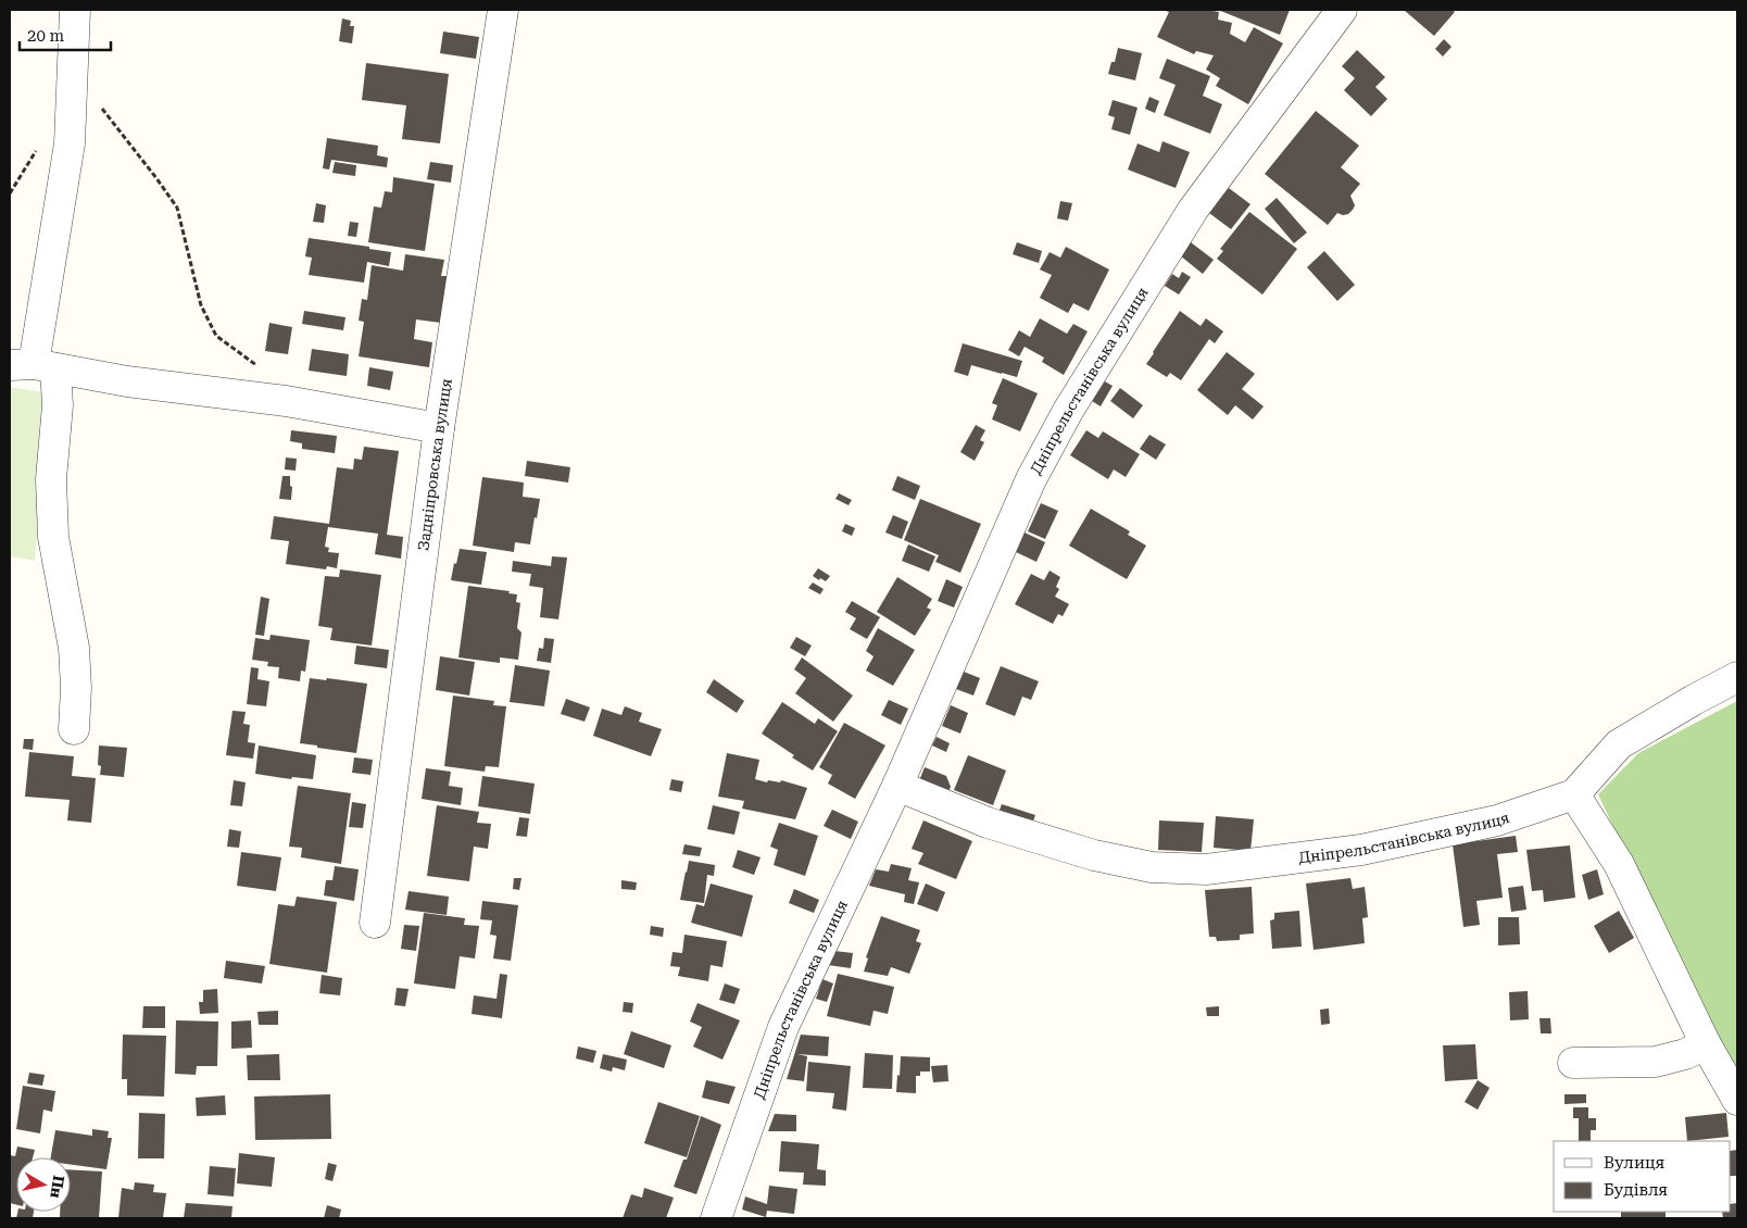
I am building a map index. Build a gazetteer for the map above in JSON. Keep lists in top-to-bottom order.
{
  "streets": {
    "street": ["Дніпрельстанівська вулиця", "Задніпровська вулиця"]
  },
  "legend": ["Вулиця", "Будівля"],
  "scale_bar": "20 m",
  "north": "right"
}
